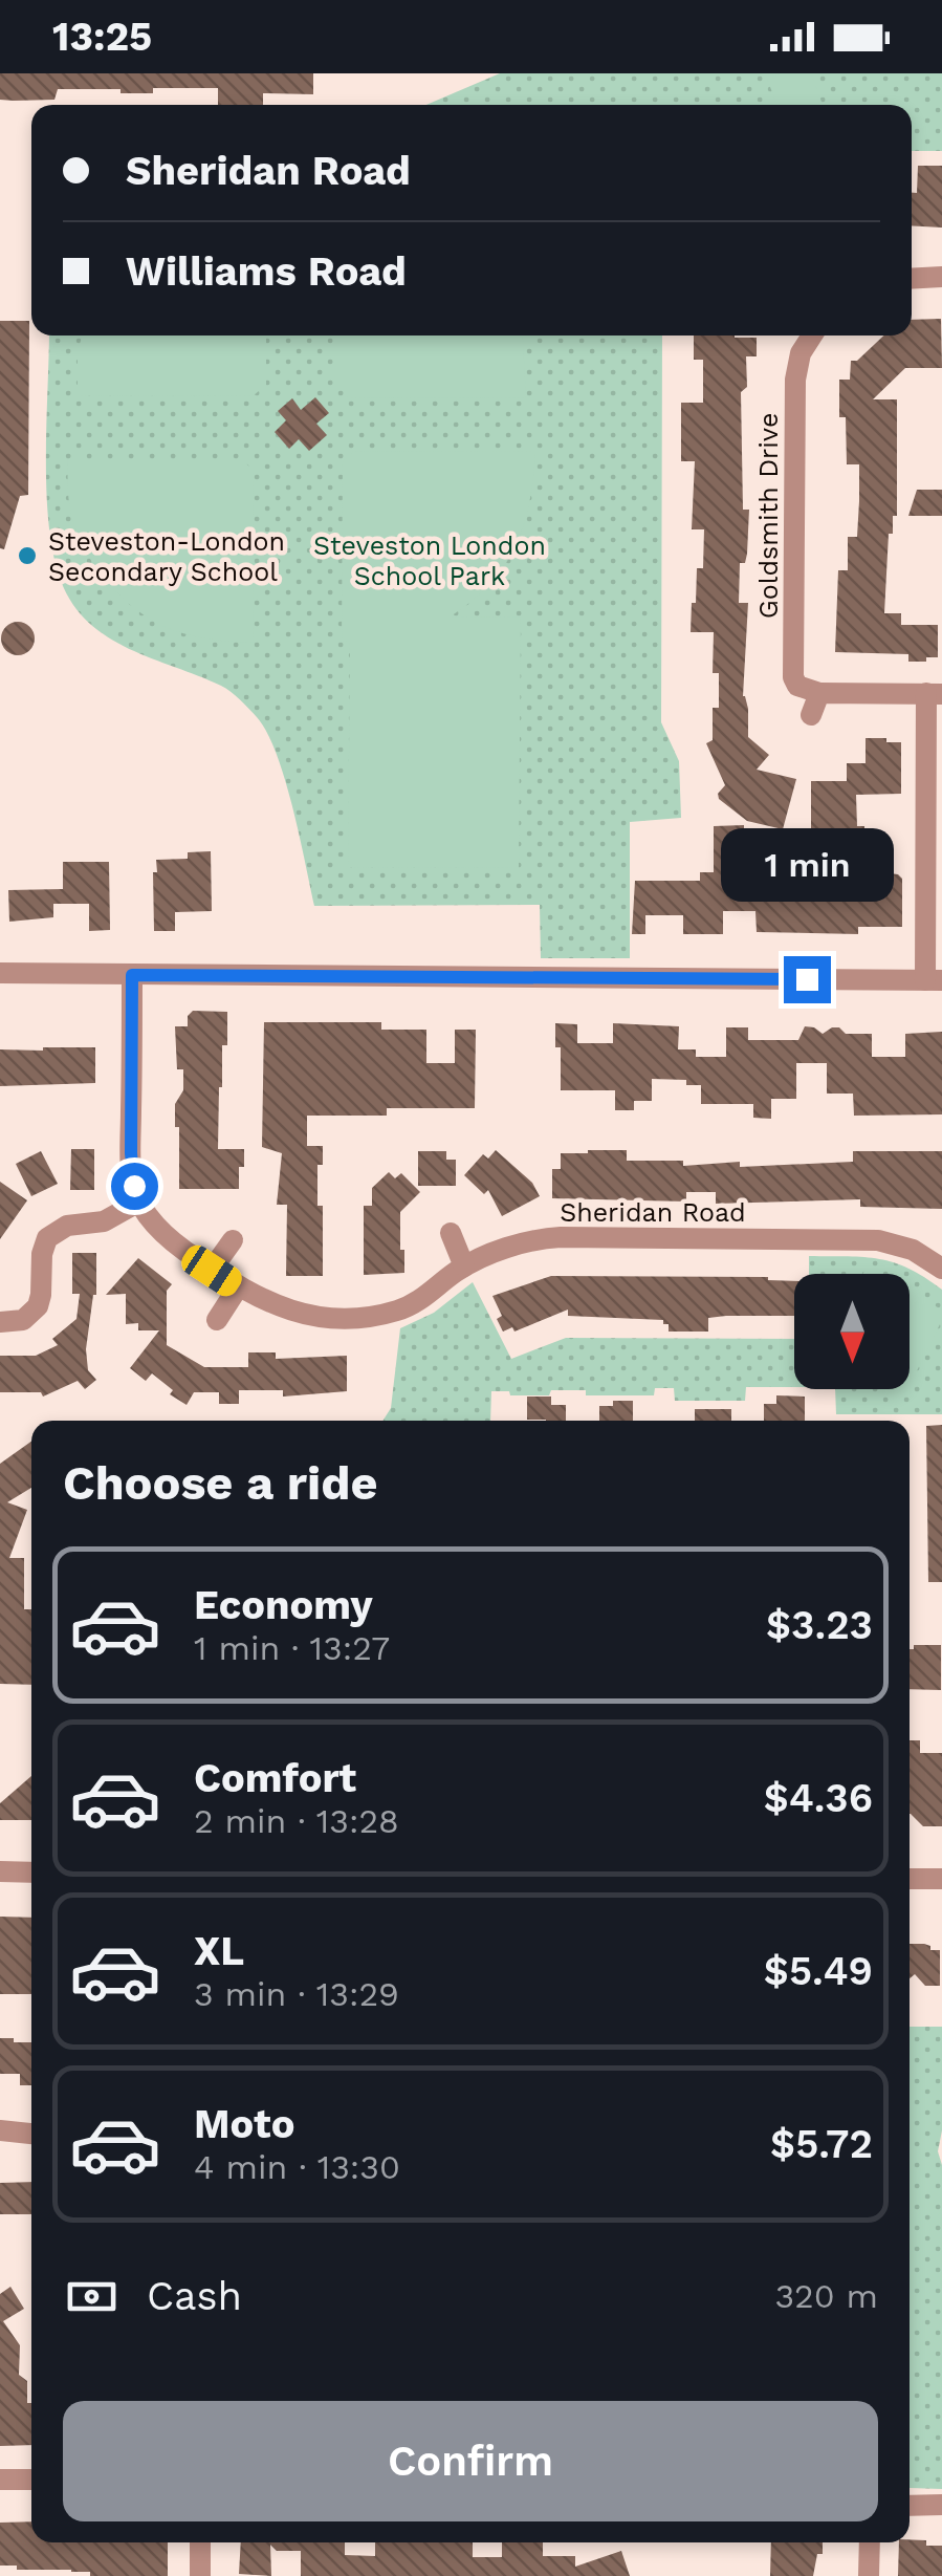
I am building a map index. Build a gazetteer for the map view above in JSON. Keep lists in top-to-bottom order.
{
  "streets": {
    "street": ["Goldsmith Drive", "Sheridan Road"]
  },
  "parks": ["Steveston London School Park"],
  "places": ["Steveston-London Secondary School"],
  "north": "bottom",
  "page": {
    "status": "13:25",
    "banner": ["Sheridan Road", "Williams Road"],
    "bubble": "1 min",
    "heading": "Choose a ride",
    "list": [
      {
        "name": "Economy",
        "note": "1 min · 13:27",
        "value": "$3.23"
      },
      {
        "name": "Comfort",
        "note": "2 min · 13:28",
        "value": "$4.36"
      },
      {
        "name": "XL",
        "note": "3 min · 13:29",
        "value": "$5.49"
      },
      {
        "name": "Moto",
        "note": "4 min · 13:30",
        "value": "$5.72"
      }
    ],
    "pay": ["Cash", "320 m"],
    "buttons": "Confirm"
  }
}
